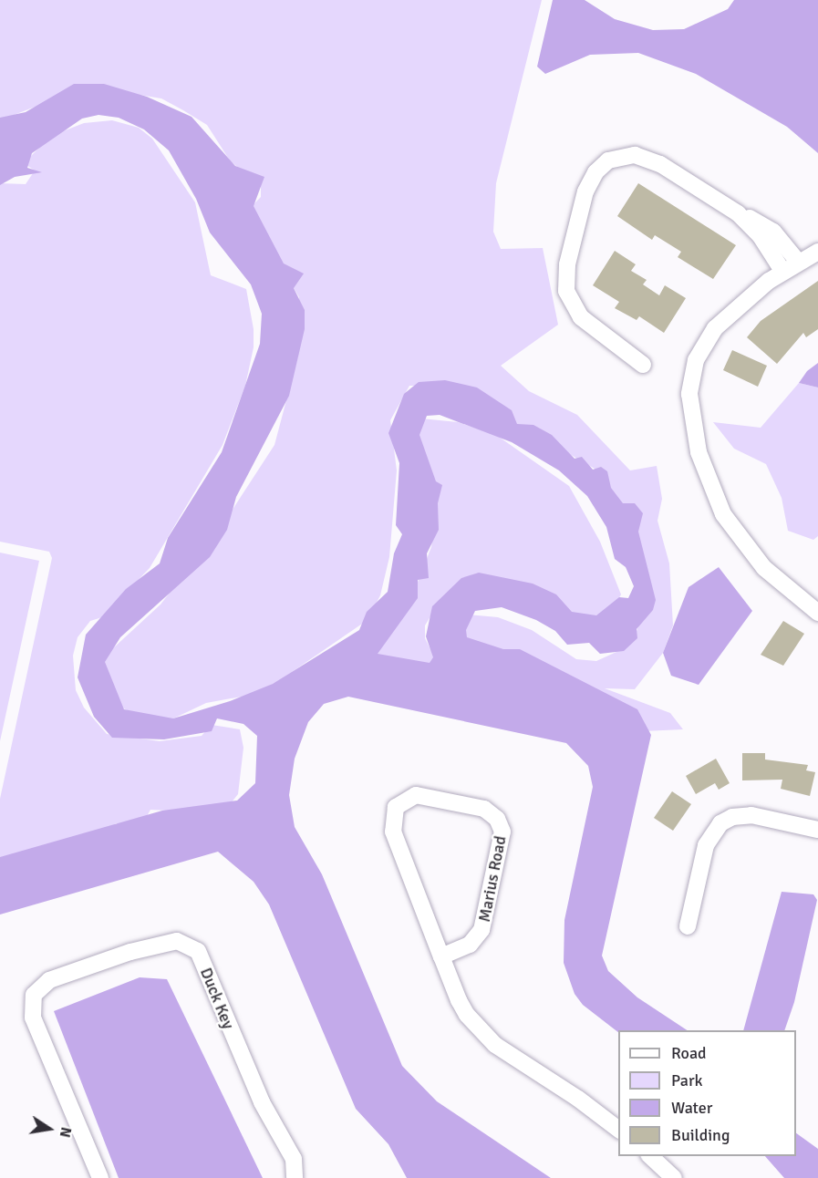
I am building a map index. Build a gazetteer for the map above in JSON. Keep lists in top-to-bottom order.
{
  "streets": {
    "street": ["Marius Road", "Duck Key"]
  },
  "legend": [
    "Road",
    "Park",
    "Water",
    "Building"
  ],
  "north": "right"
}
